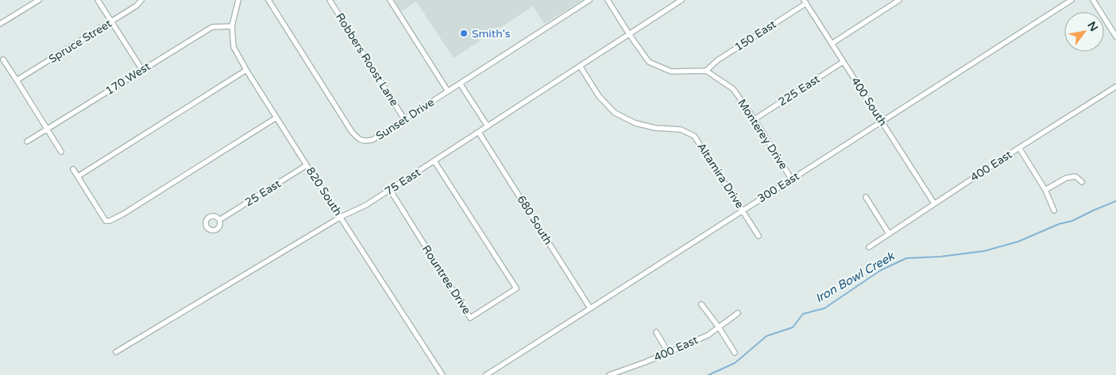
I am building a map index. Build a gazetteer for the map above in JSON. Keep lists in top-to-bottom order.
{
  "streets": {
    "street": [
      "150 East",
      "Spruce Street",
      "Robbers Roost Lane",
      "170 West",
      "225 East",
      "400 South",
      "Sunset Drive",
      "Monterey Drive",
      "400 East",
      "Altamira Drive",
      "75 East",
      "300 East",
      "820 South",
      "25 East",
      "680 South",
      "Rountree Drive"
    ]
  },
  "crossings": [
    ["150 East", "400 South"],
    ["150 East", "Monterey Drive"],
    ["Robbers Roost Lane", "Sunset Drive"],
    ["170 West", "820 South"],
    ["225 East", "400 South"],
    ["225 East", "Monterey Drive"],
    ["400 South", "400 East"],
    ["400 South", "300 East"],
    ["Monterey Drive", "300 East"],
    ["Altamira Drive", "75 East"],
    ["Altamira Drive", "300 East"],
    ["75 East", "820 South"],
    ["75 East", "680 South"],
    ["75 East", "Rountree Drive"],
    ["300 East", "680 South"],
    ["820 South", "25 East"]
  ],
  "water": ["Iron Bowl Creek"],
  "places": ["Smith's"],
  "north": "top right"
}
